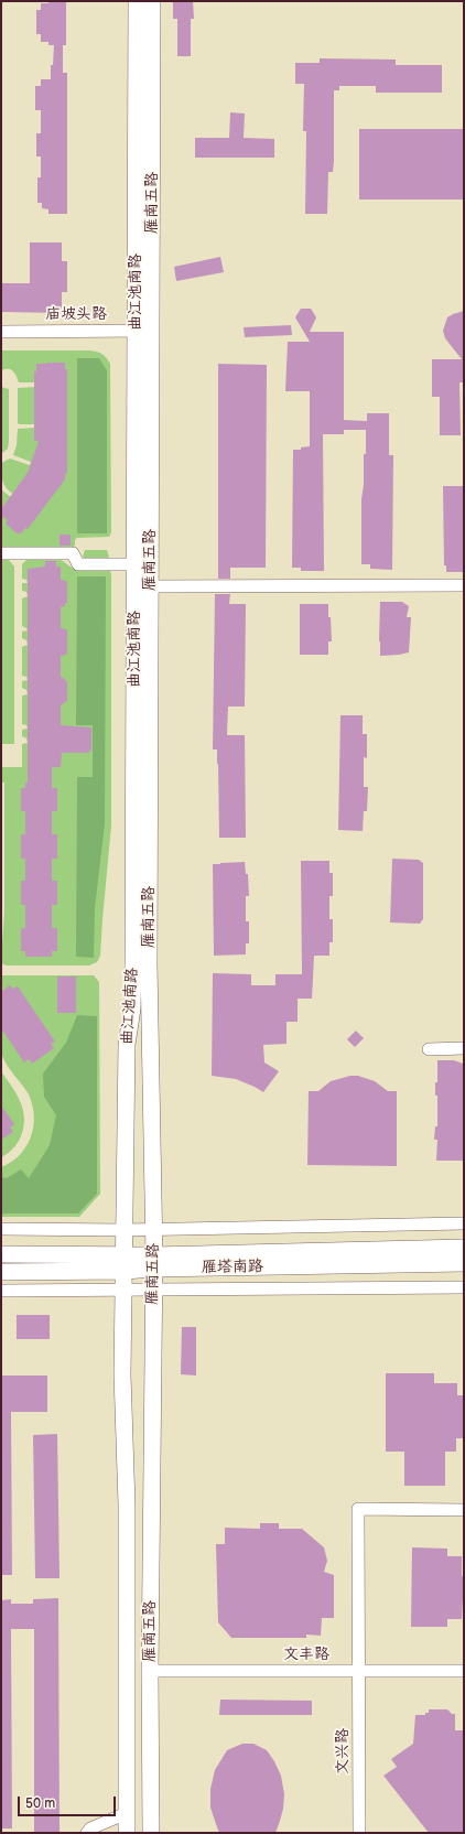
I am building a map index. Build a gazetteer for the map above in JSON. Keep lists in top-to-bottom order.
{
  "streets": {
    "main road": ["雁南五路", "曲江池南路", "雁塔南路"],
    "street": ["庙坡头路", "文丰路", "文兴路"]
  },
  "crossings": [
    ["雁南五路", "曲江池南路"],
    ["雁南五路", "庙坡头路"],
    ["雁南五路", "雁塔南路"],
    ["雁南五路", "文丰路"],
    ["曲江池南路", "庙坡头路"],
    ["曲江池南路", "雁塔南路"],
    ["文丰路", "文兴路"]
  ],
  "scale_bar": "50 m"
}
